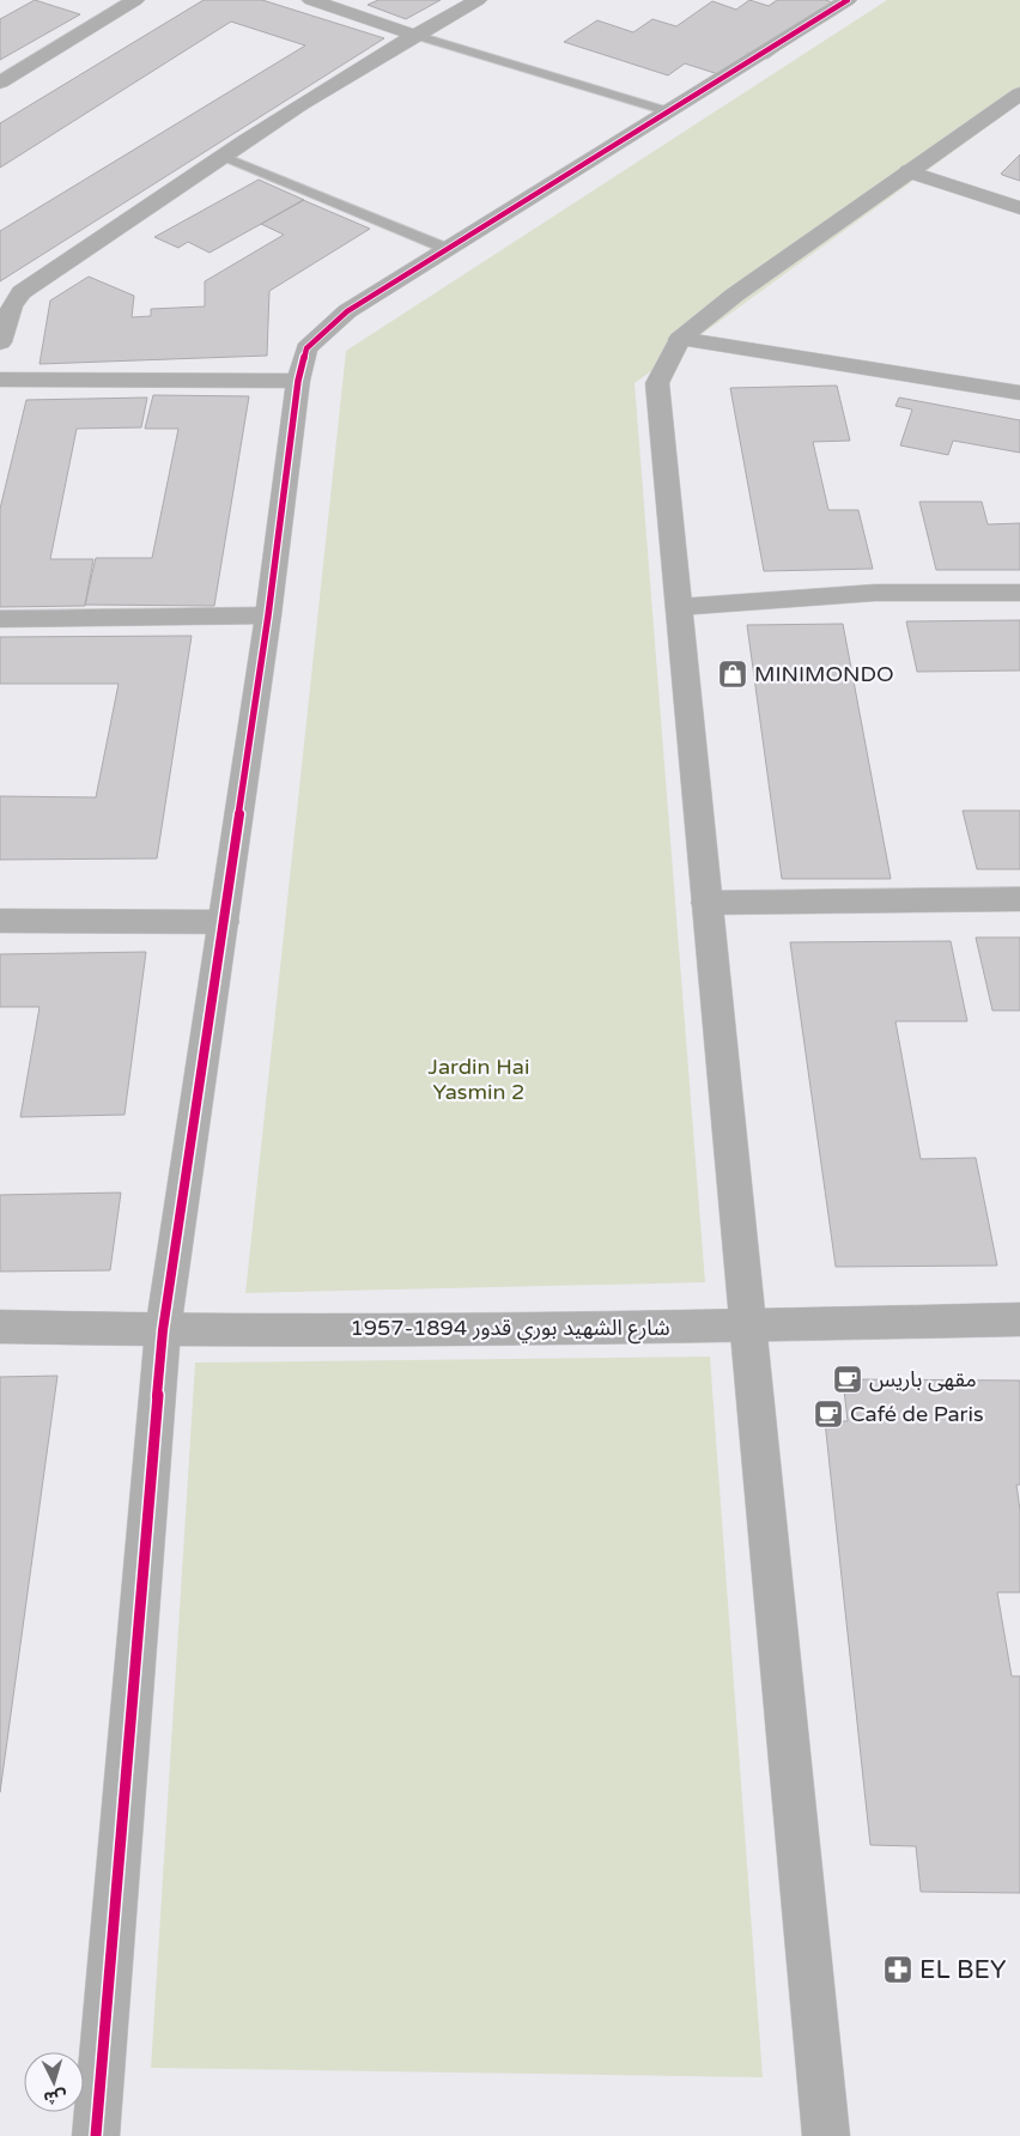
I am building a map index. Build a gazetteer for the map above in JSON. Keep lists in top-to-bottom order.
{
  "streets": {
    "street": ["شارع الشهيد بوري قدور 1894-1957"]
  },
  "parks": ["Jardin Hai Yasmin 2"],
  "places": {
    "shop": ["MINIMONDO"],
    "cafe": ["مقهى باريس", "Café de Paris"],
    "pharmacy": ["EL BEY"]
  },
  "north": "bottom"
}
